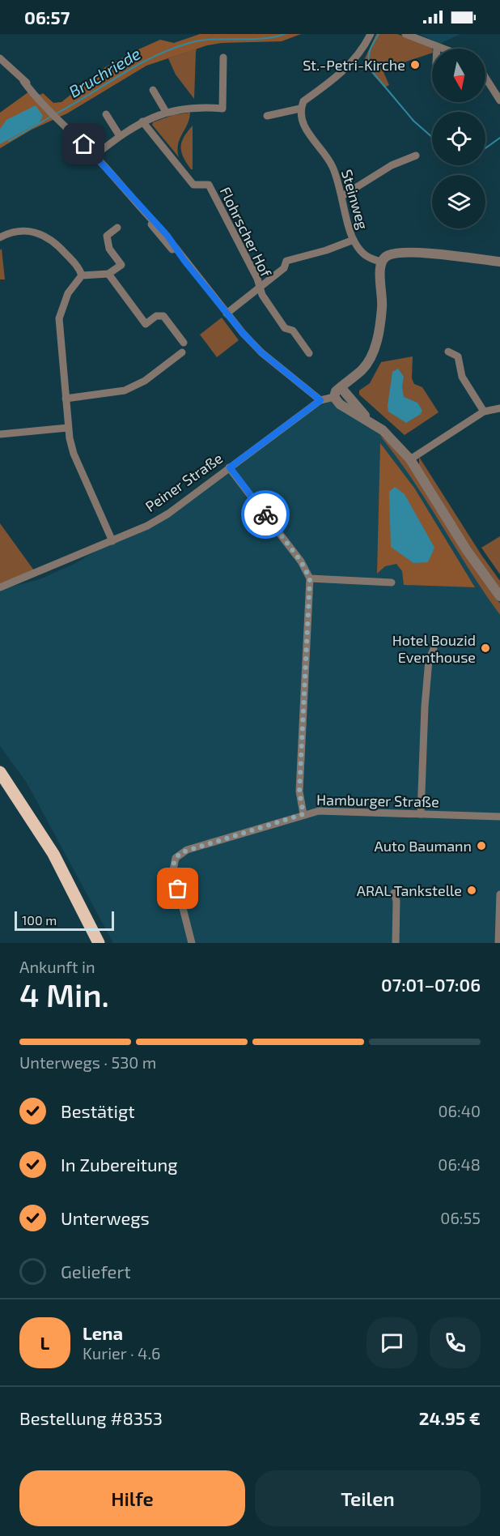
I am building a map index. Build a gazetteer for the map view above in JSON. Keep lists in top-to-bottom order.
{
  "streets": {
    "street": [
      "Steinweg",
      "Flohrscher Hof",
      "Peiner Straße",
      "Hamburger Straße"
    ]
  },
  "water": ["Bruchriede"],
  "places": [
    "St.-Petri-Kirche",
    "Hotel Bouzid Eventhouse",
    "Auto Baumann",
    "ARAL Tankstelle"
  ],
  "scale_bar": "100 m",
  "north": "bottom",
  "page": {
    "status": "06:57",
    "scale": "100 m",
    "heading": ["4 Min.", "Ankunft in", "07:01–07:06"],
    "panel": [
      "Lena",
      "Kurier · 4.6",
      "Bestellung #8353",
      "24.95 €"
    ],
    "bar": "Unterwegs · 530 m",
    "list": [
      ["Bestätigt", "06:40"],
      ["In Zubereitung", "06:48"],
      ["Unterwegs", "06:55"],
      "Geliefert"
    ],
    "round": "L",
    "buttons": ["Hilfe", "Teilen"]
  }
}
